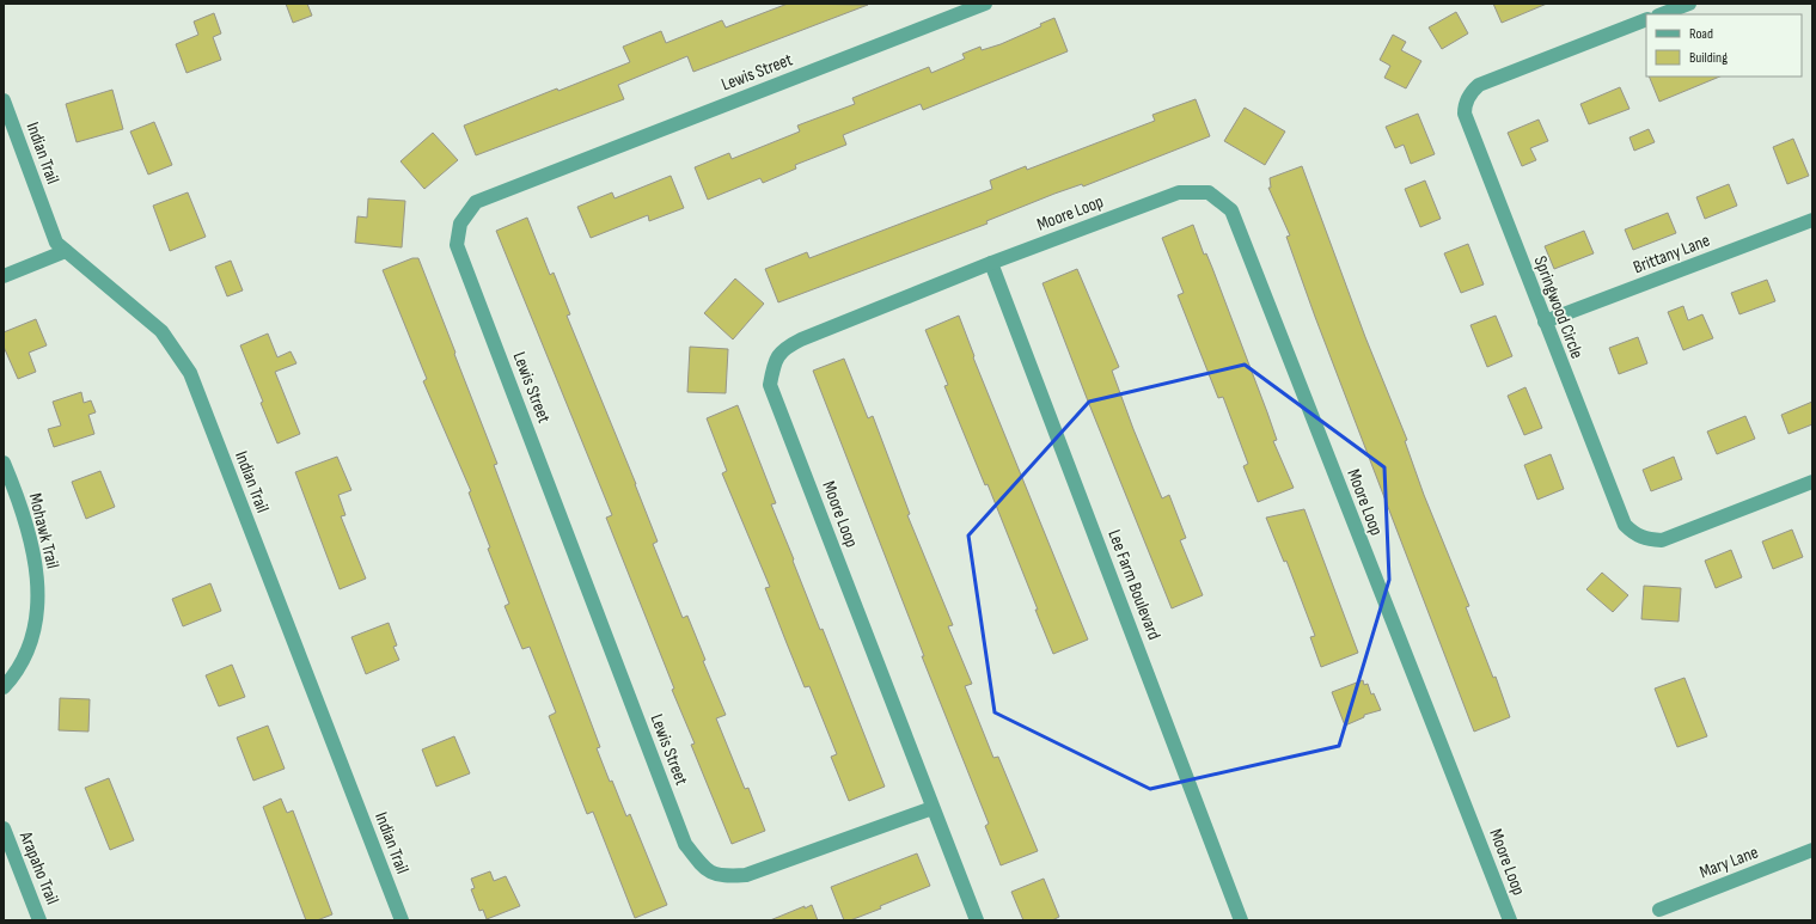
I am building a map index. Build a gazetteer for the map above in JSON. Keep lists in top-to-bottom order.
{
  "streets": {
    "street": [
      "Lewis Street",
      "Indian Trail",
      "Moore Loop",
      "Brittany Lane",
      "Springwood Circle",
      "Mohawk Trail",
      "Lee Farm Boulevard",
      "Mary Lane",
      "Arapaho Trail"
    ]
  },
  "crossings": [
    ["Lewis Street", "Moore Loop"],
    ["Moore Loop", "Lee Farm Boulevard"],
    ["Brittany Lane", "Springwood Circle"]
  ],
  "legend": ["Road", "Building"]
}
